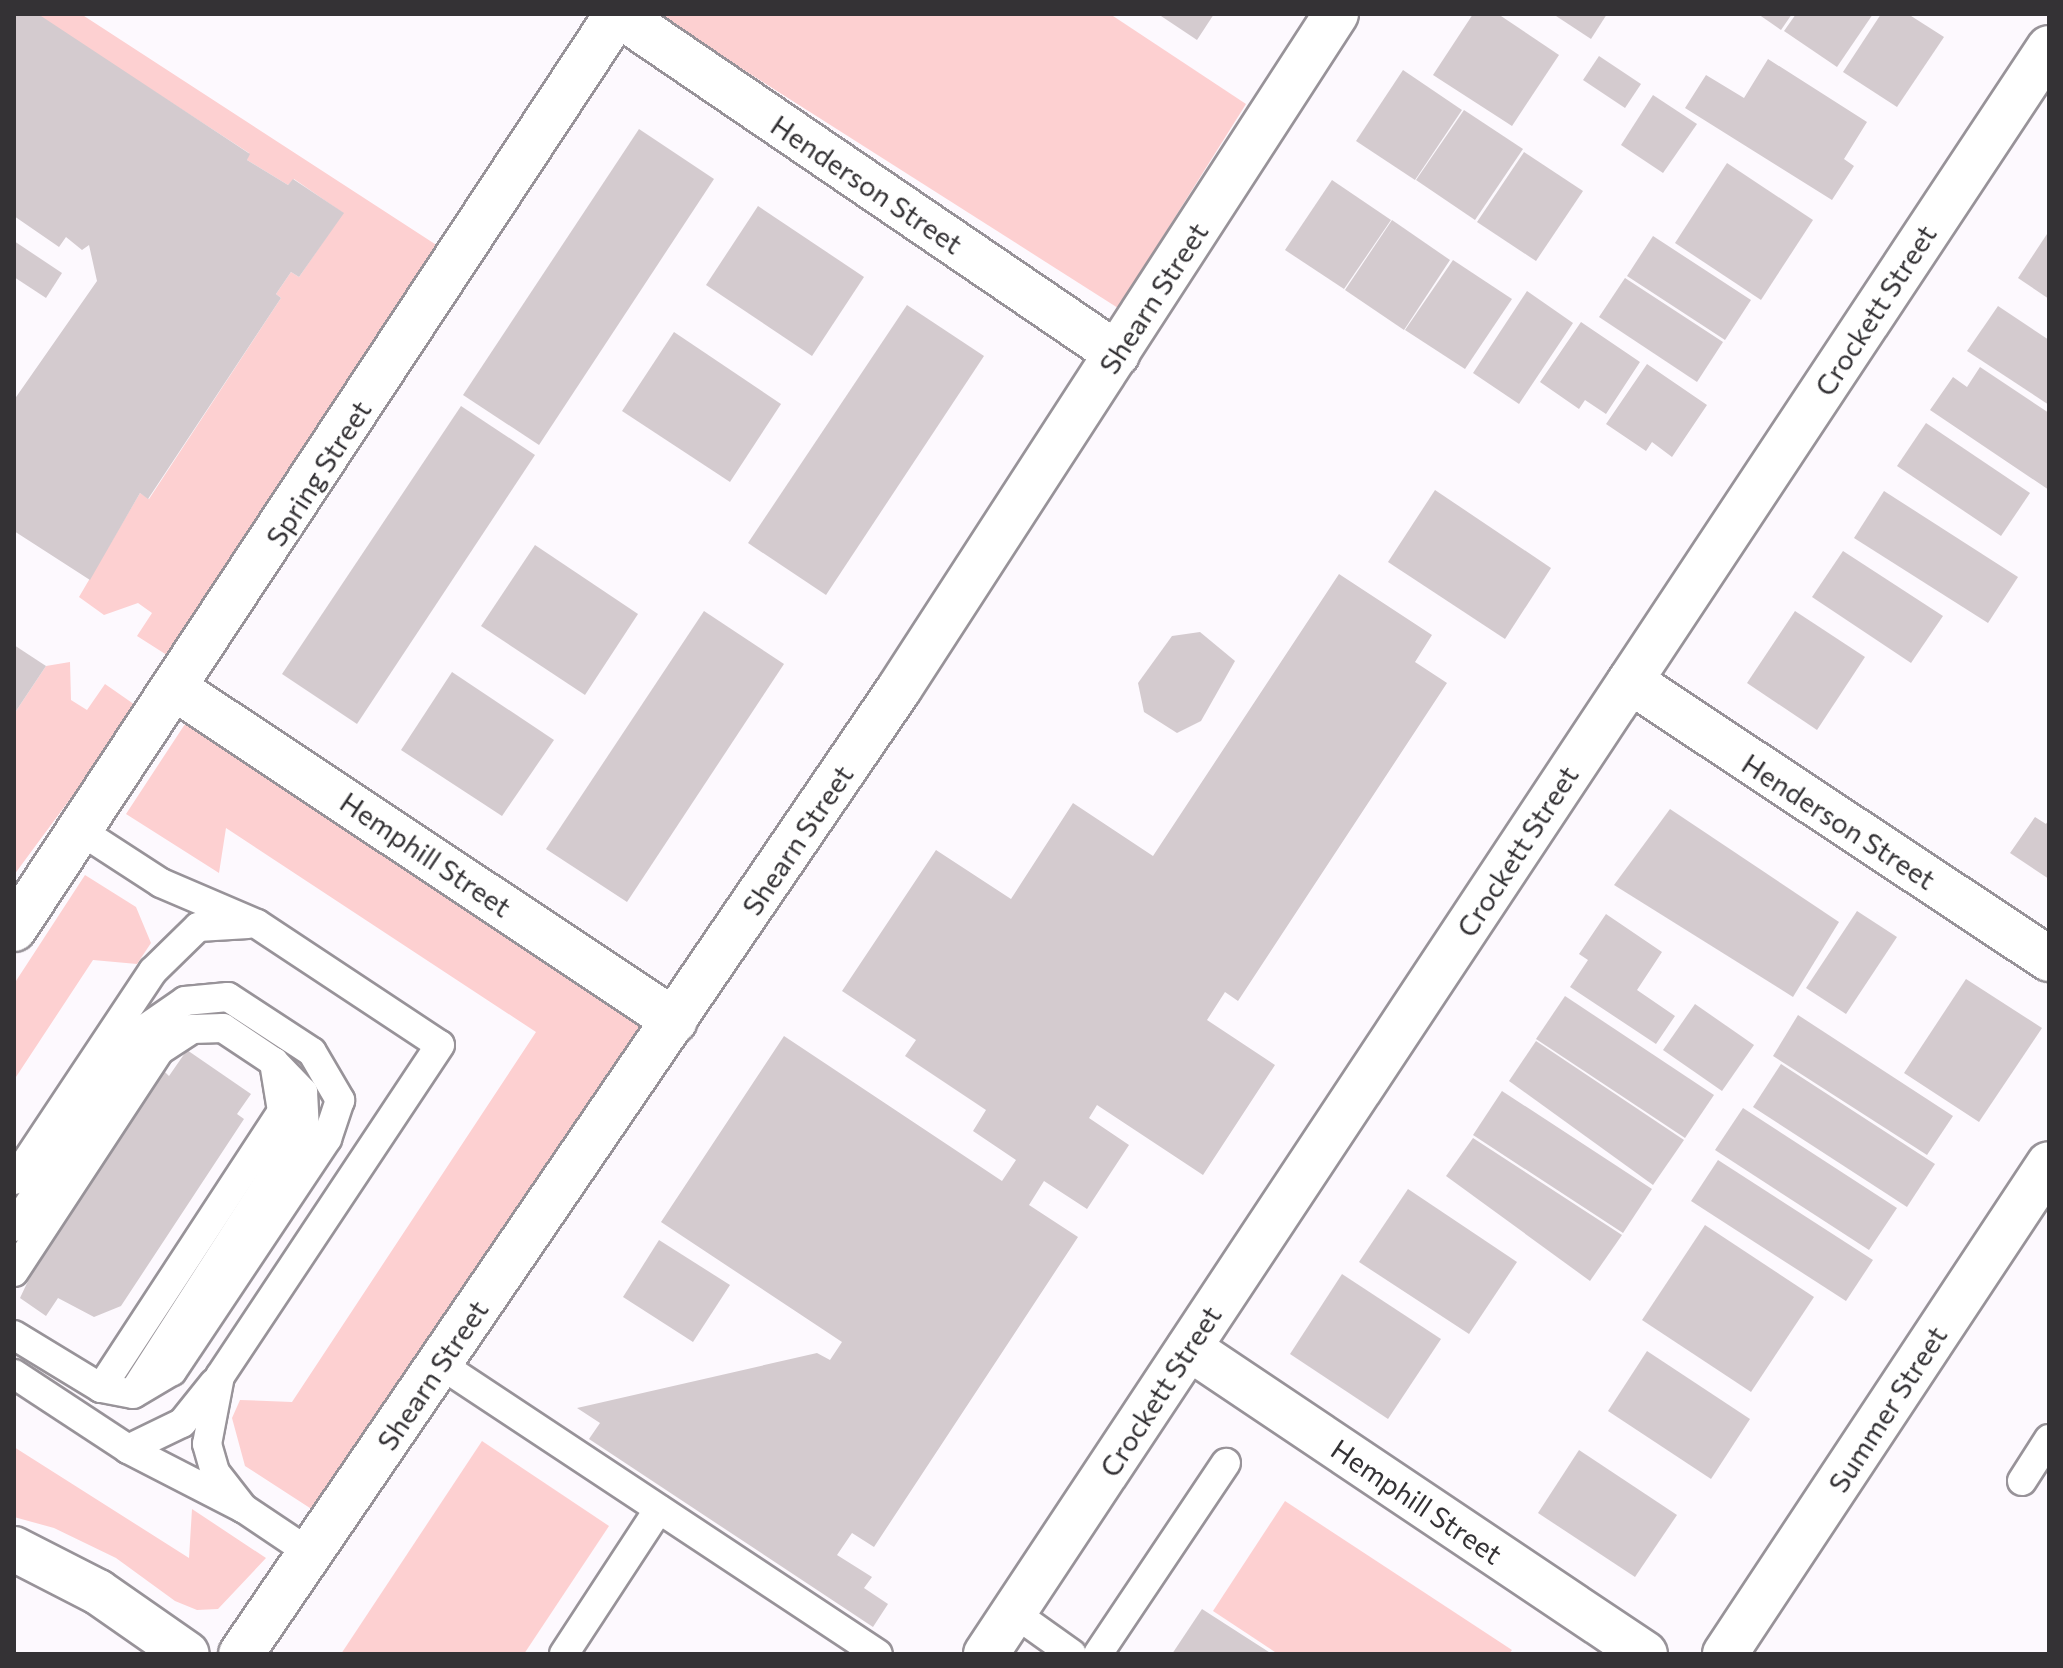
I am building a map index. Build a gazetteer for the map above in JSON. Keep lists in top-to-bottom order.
{
  "streets": {
    "street": [
      "Henderson Street",
      "Shearn Street",
      "Crockett Street",
      "Spring Street",
      "Hemphill Street",
      "Summer Street"
    ]
  },
  "crossings": [
    ["Henderson Street", "Shearn Street"],
    ["Henderson Street", "Crockett Street"],
    ["Henderson Street", "Spring Street"],
    ["Shearn Street", "Hemphill Street"],
    ["Crockett Street", "Hemphill Street"],
    ["Spring Street", "Hemphill Street"]
  ]
}
